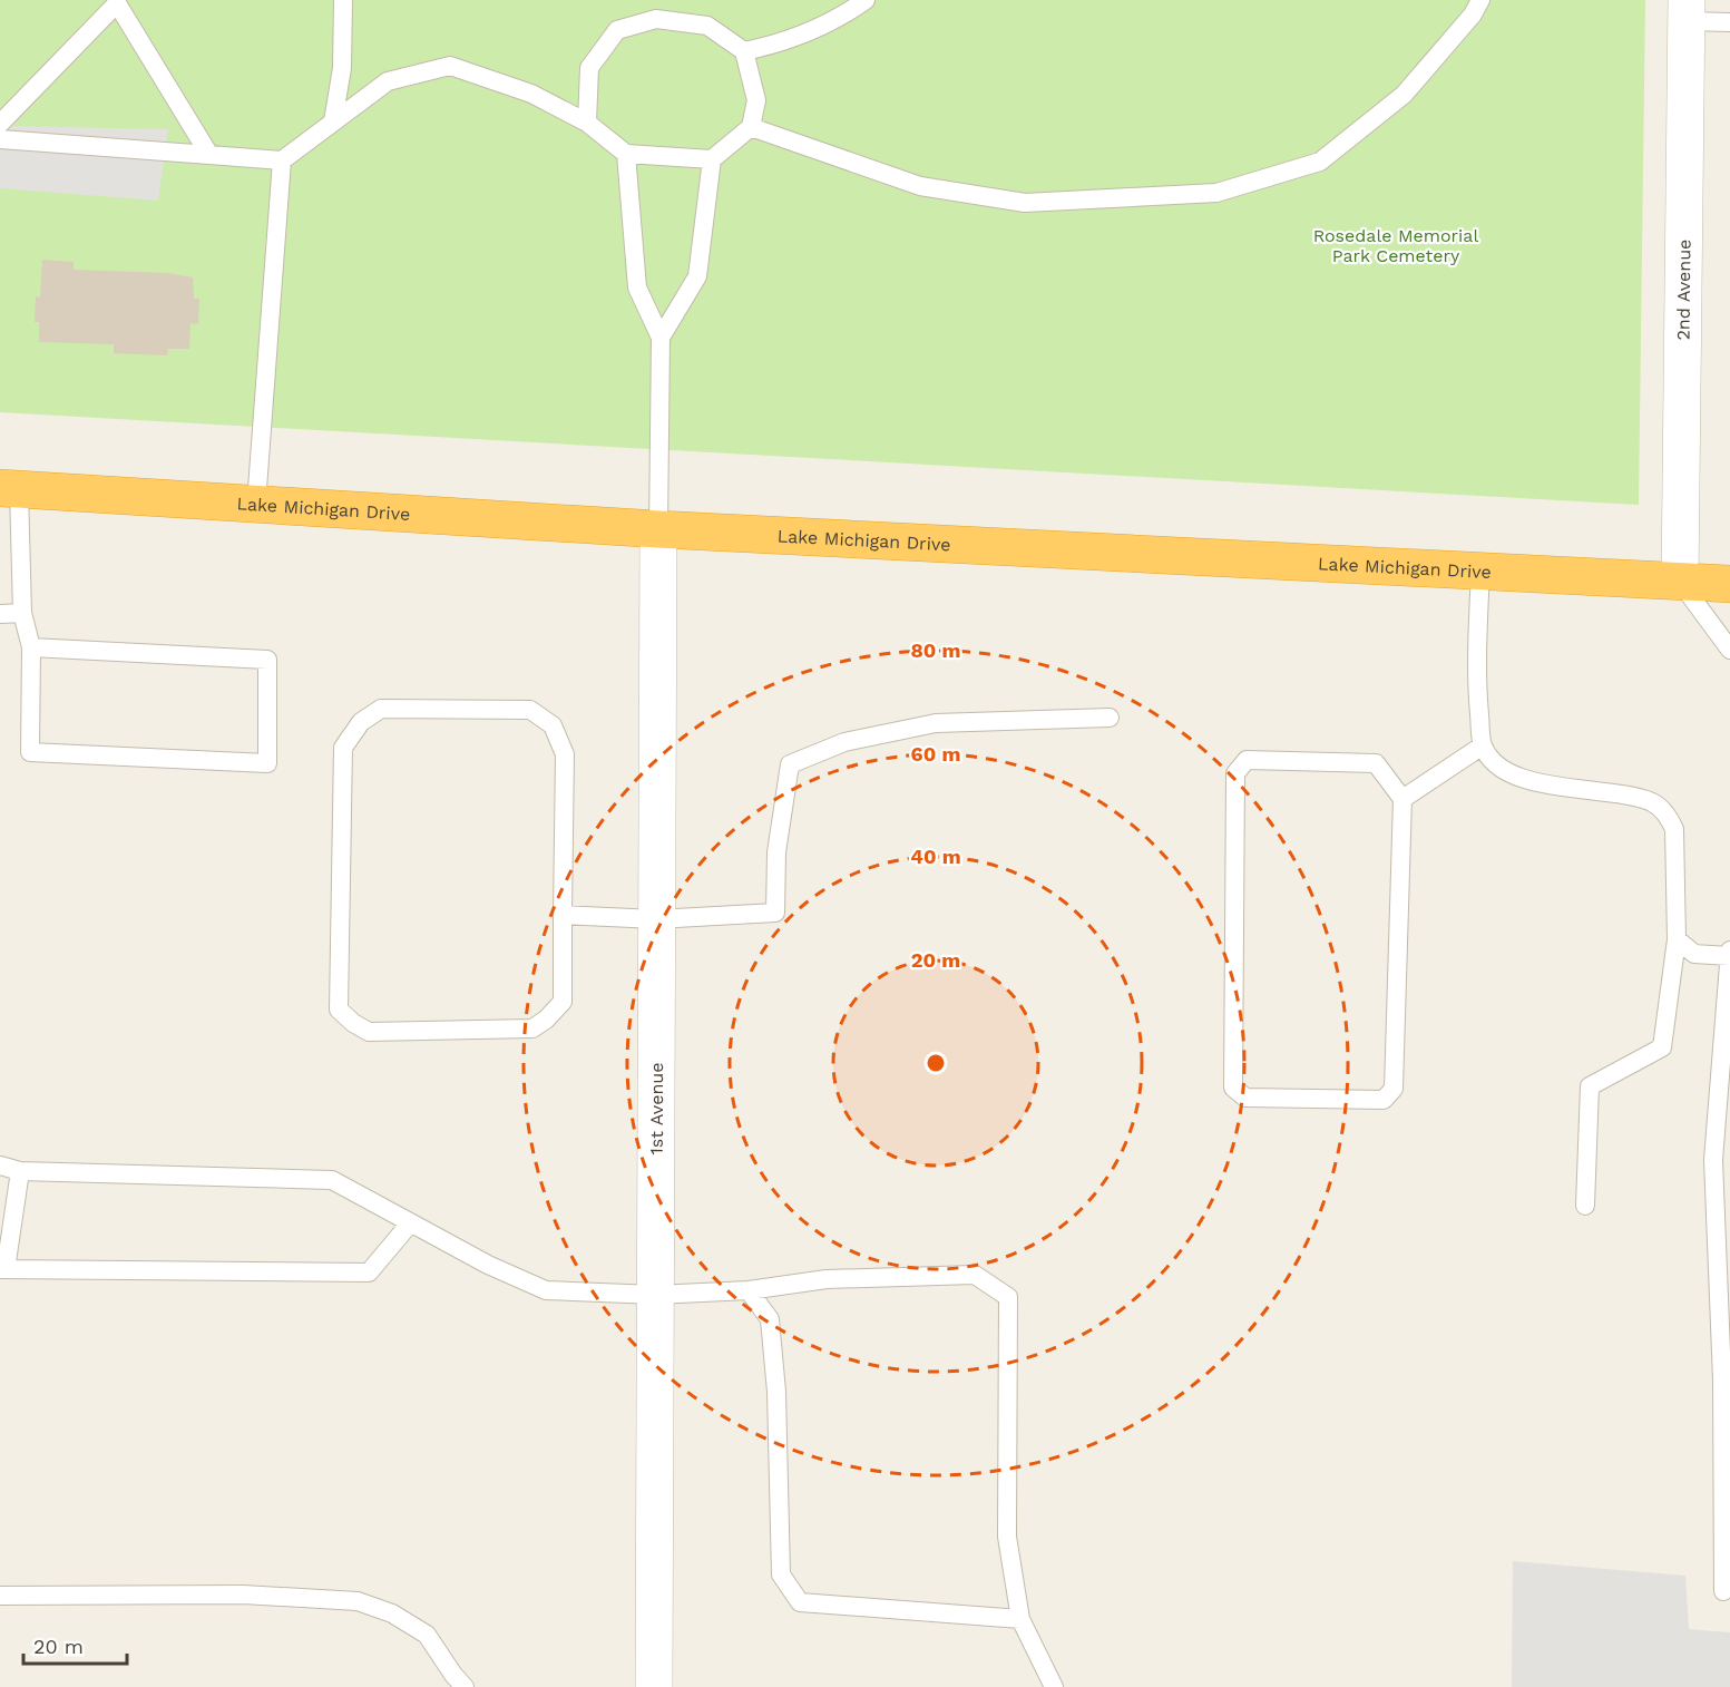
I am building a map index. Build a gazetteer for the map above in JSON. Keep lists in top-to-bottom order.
{
  "streets": {
    "highway": ["Lake Michigan Drive"],
    "street": ["2nd Avenue", "1st Avenue"]
  },
  "crossings": [
    ["2nd Avenue", "Lake Michigan Drive"],
    ["Lake Michigan Drive", "1st Avenue"]
  ],
  "parks": ["Rosedale Memorial Park Cemetery"],
  "scale_bar": "20 m",
  "rings": [
    "80 m",
    "60 m",
    "40 m",
    "20 m"
  ]
}
